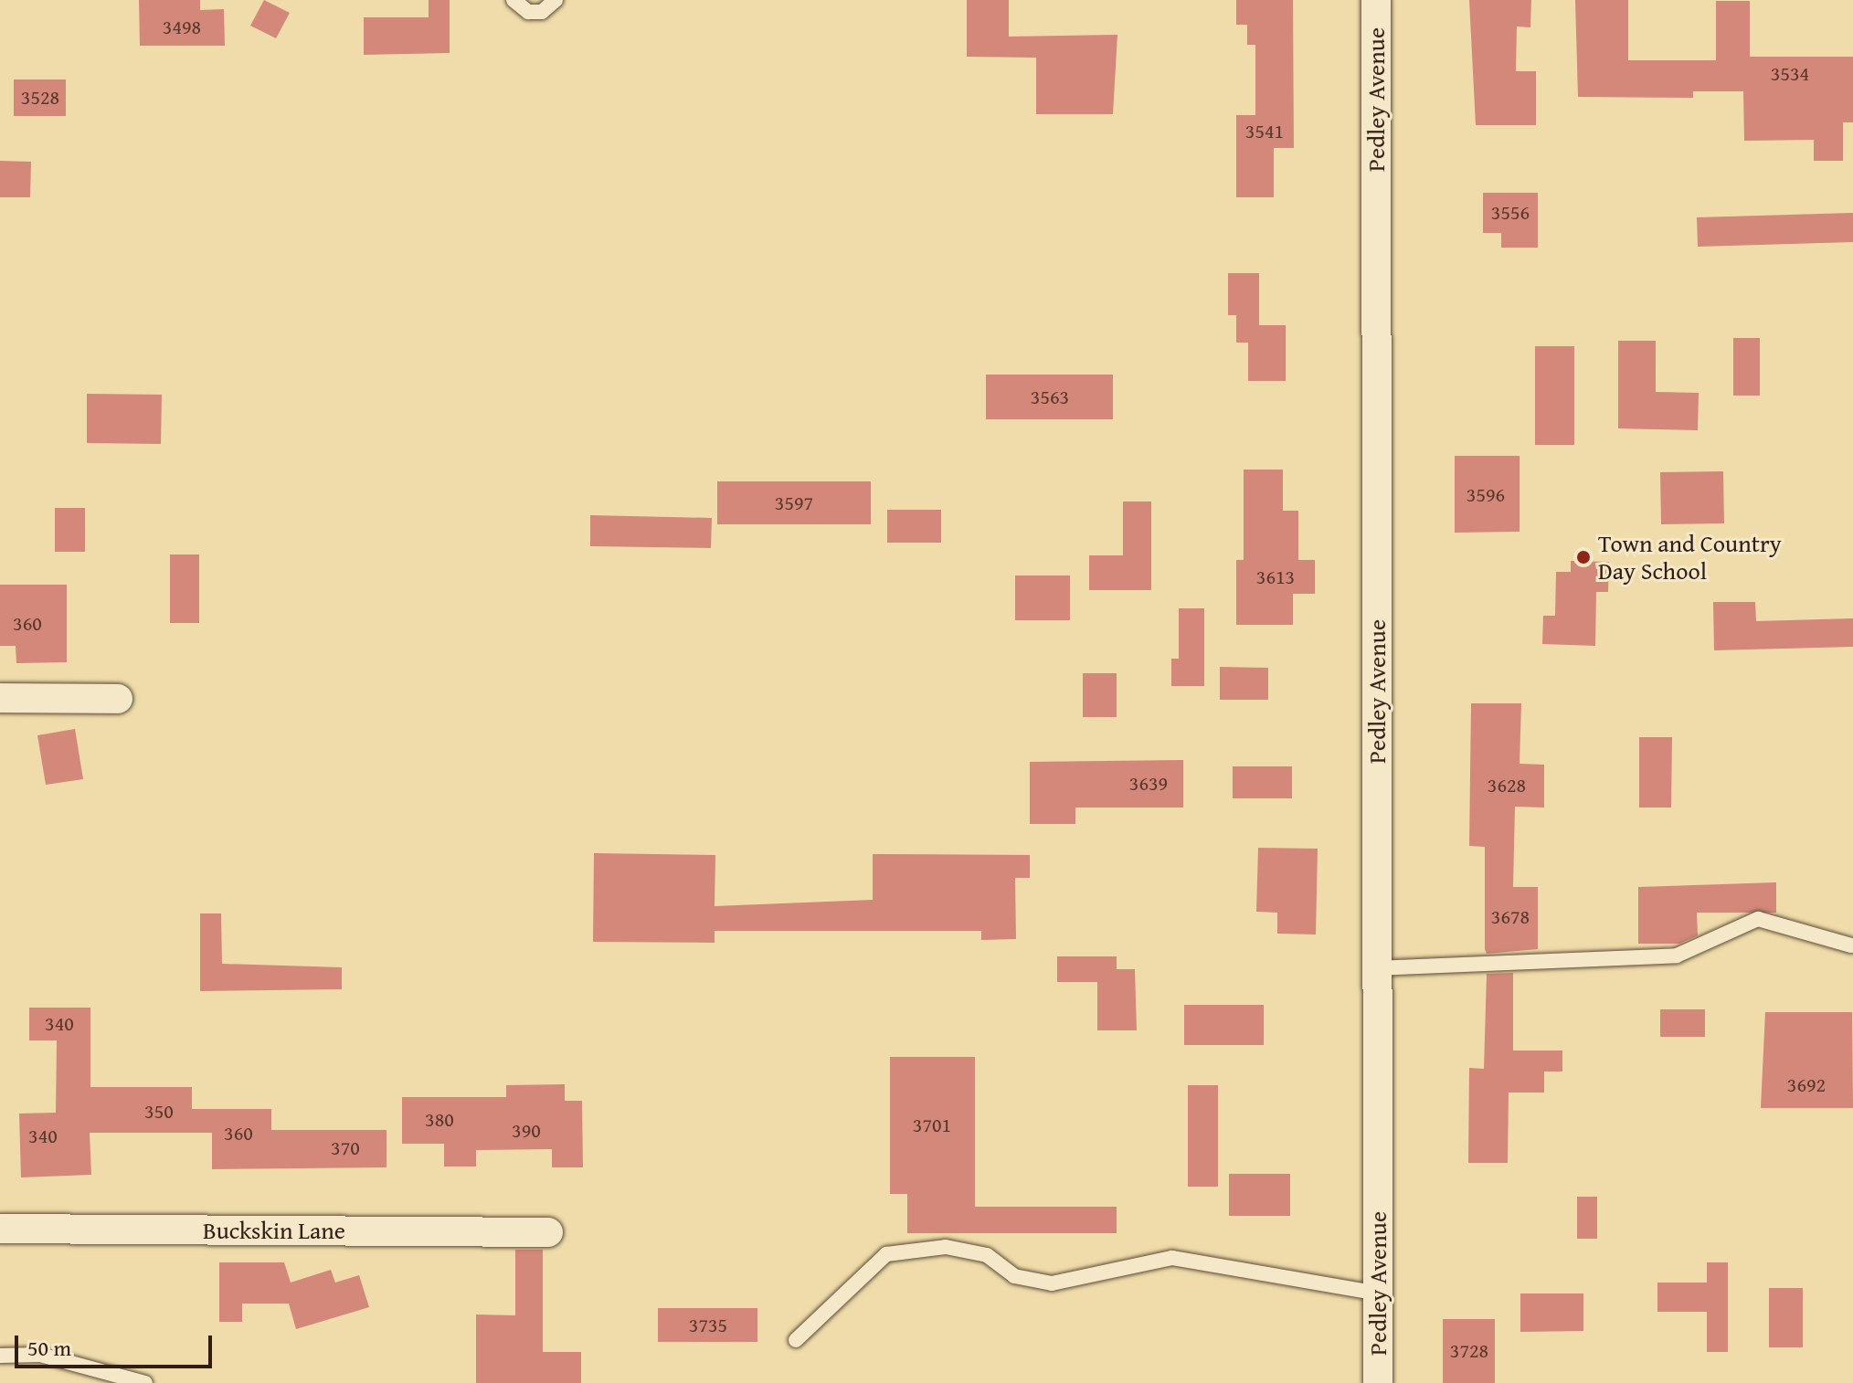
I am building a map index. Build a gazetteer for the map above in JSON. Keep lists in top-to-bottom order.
{
  "streets": {
    "street": ["Pedley Avenue", "Buckskin Lane"]
  },
  "places": ["Town and Country Day School"],
  "house_numbers": [
    "3498",
    "3534",
    "3528",
    "3541",
    "3556",
    "3563",
    "3596",
    "3597",
    "3613",
    "360",
    "3639",
    "3628",
    "3678",
    "340",
    "3692",
    "350",
    "380",
    "3701",
    "390",
    "360",
    "340",
    "370",
    "3735",
    "3728"
  ],
  "scale_bar": "50 m"
}
